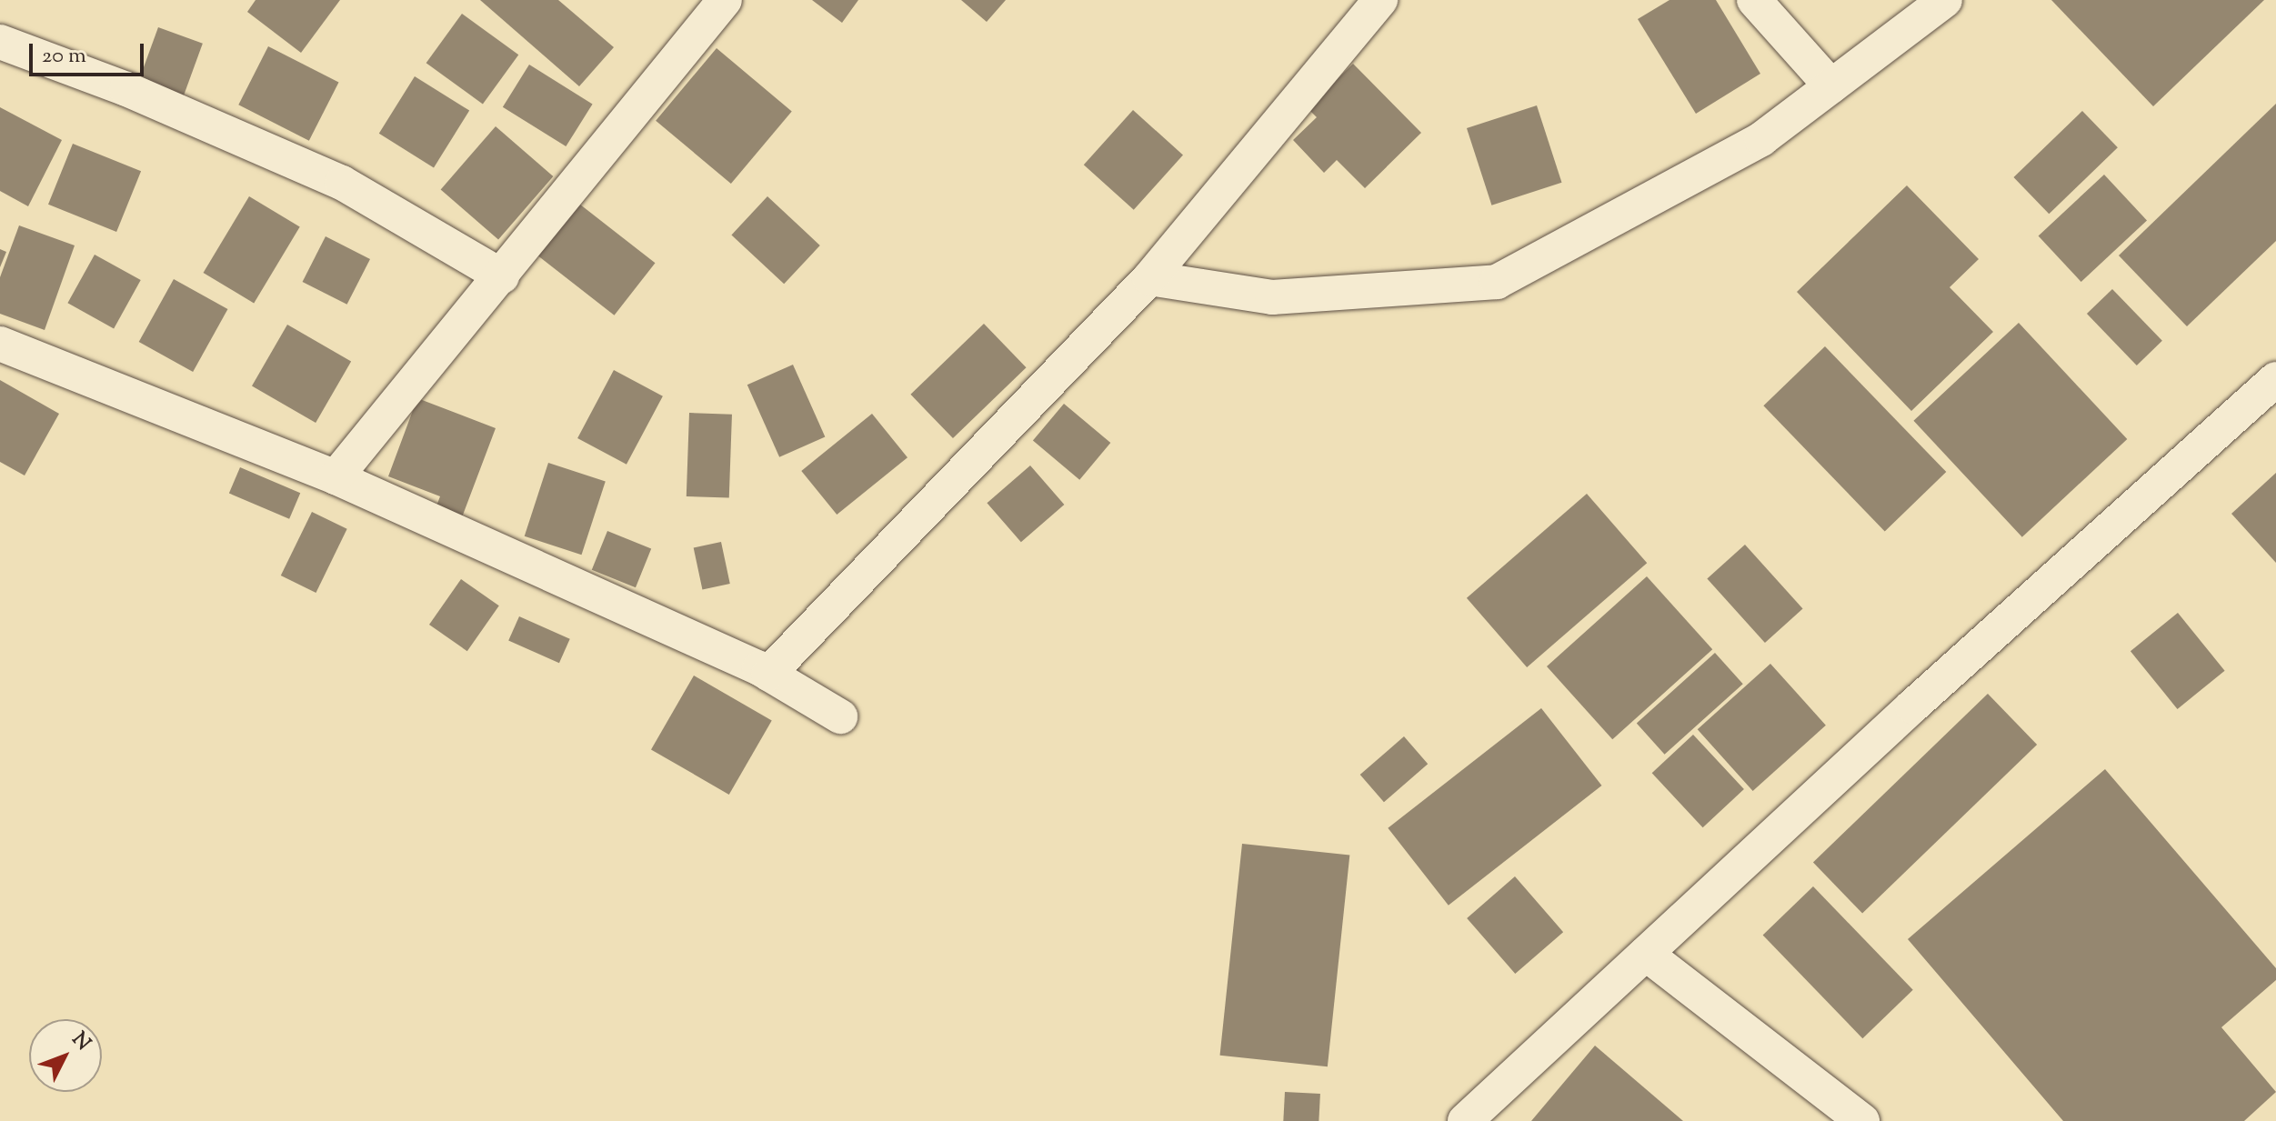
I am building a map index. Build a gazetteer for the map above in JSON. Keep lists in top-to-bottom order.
{
  "scale_bar": "20 m",
  "north": "top right"
}
